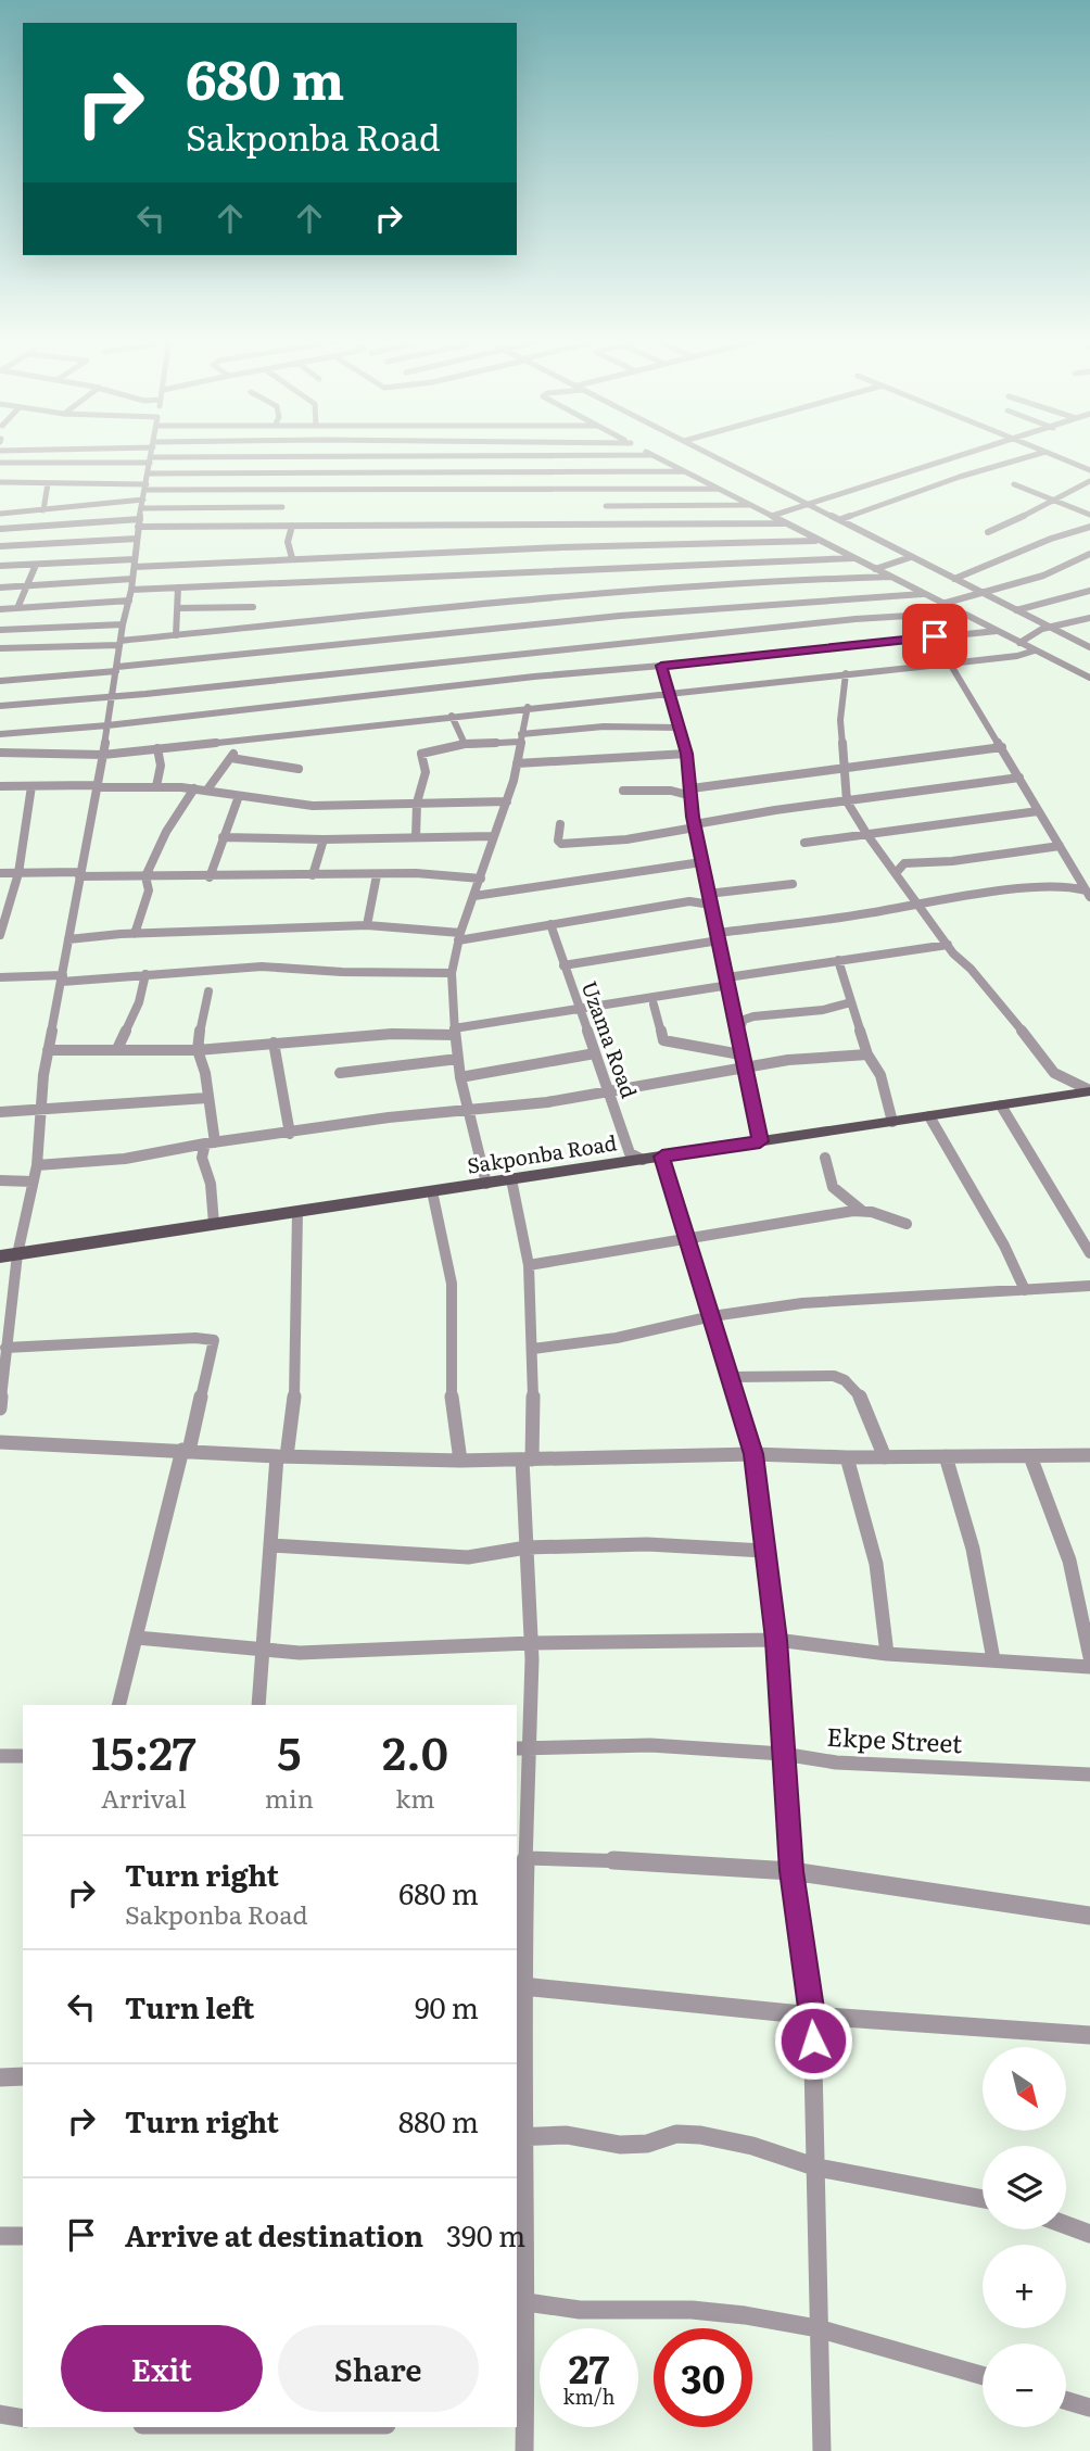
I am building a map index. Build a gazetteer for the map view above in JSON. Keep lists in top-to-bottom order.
{
  "streets": {
    "main road": ["Sakponba Road"],
    "street": ["Uzama Road", "Ekpe Street"]
  },
  "crossings": [
    ["Uzama Road", "Sakponba Road"]
  ],
  "north": "bottom right",
  "page": {
    "turn": ["680 m", "Sakponba Road"],
    "eta": [
      "15:27",
      "Arrival",
      "5",
      "min",
      "2.0",
      "km"
    ],
    "list": [
      {
        "name": "Turn right",
        "note": "Sakponba Road",
        "value": "680 m"
      },
      {
        "name": "Turn left",
        "value": "90 m"
      },
      {
        "name": "Turn right",
        "value": "880 m"
      },
      {
        "name": "Arrive at destination",
        "value": "390 m"
      }
    ],
    "map_buttons": ["+", "−"],
    "buttons": ["Exit", "Share"],
    "speed": "27 km/h",
    "limit": "30"
  }
}
